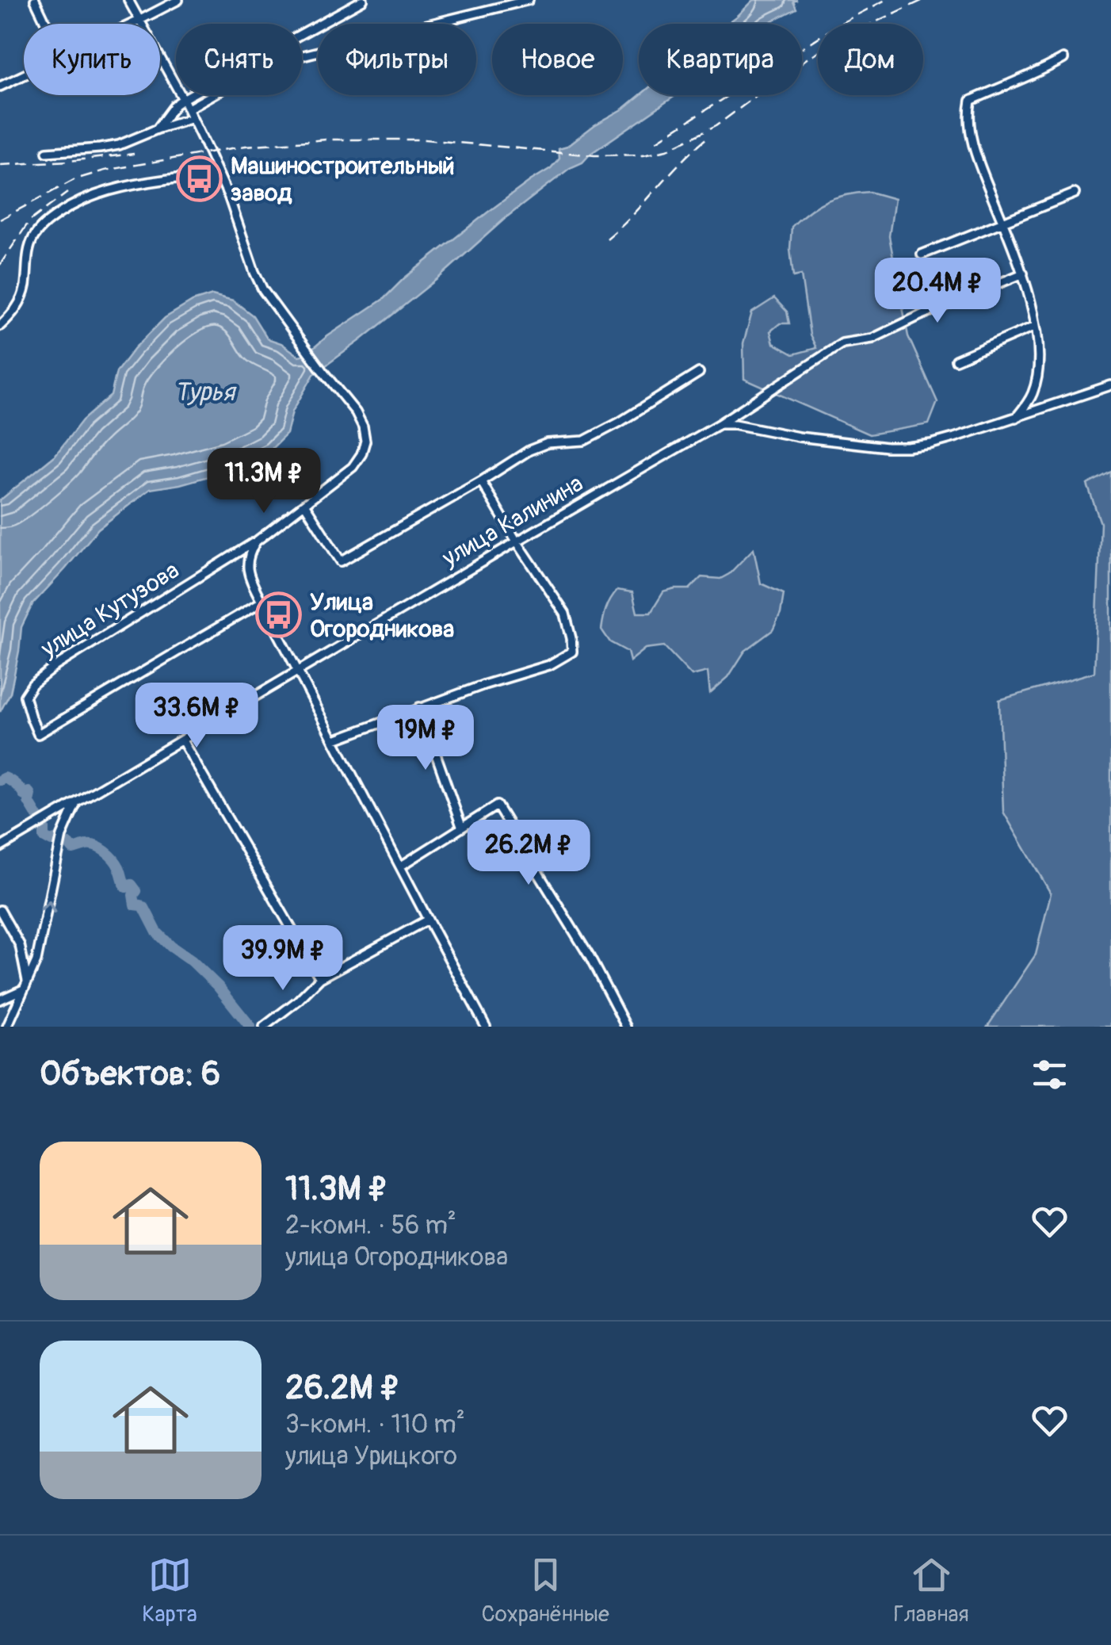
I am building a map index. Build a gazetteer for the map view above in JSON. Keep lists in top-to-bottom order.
{
  "streets": {
    "street": ["улица Калинина", "улица Кутузова"]
  },
  "water": ["Турья"],
  "places": {
    "bus stop": ["Машиностроительный завод", "Улица Огородникова"]
  },
  "page": {
    "chip": [
      "Купить",
      "Снять",
      "Фильтры",
      "Новое",
      "Квартира",
      "Дом"
    ],
    "price": [
      "20.4M ₽",
      "11.3M ₽",
      "33.6M ₽",
      "19M ₽",
      "26.2M ₽",
      "39.9M ₽"
    ],
    "heading": "Объектов: 6",
    "list": [
      {
        "name": "11.3M ₽",
        "note": "2-комн. · 56 m² · улица Огородникова"
      },
      {
        "name": "26.2M ₽",
        "note": "3-комн. · 110 m² · улица Урицкого"
      }
    ],
    "tabs": ["Карта", "Сохранённые", "Главная"]
  }
}
